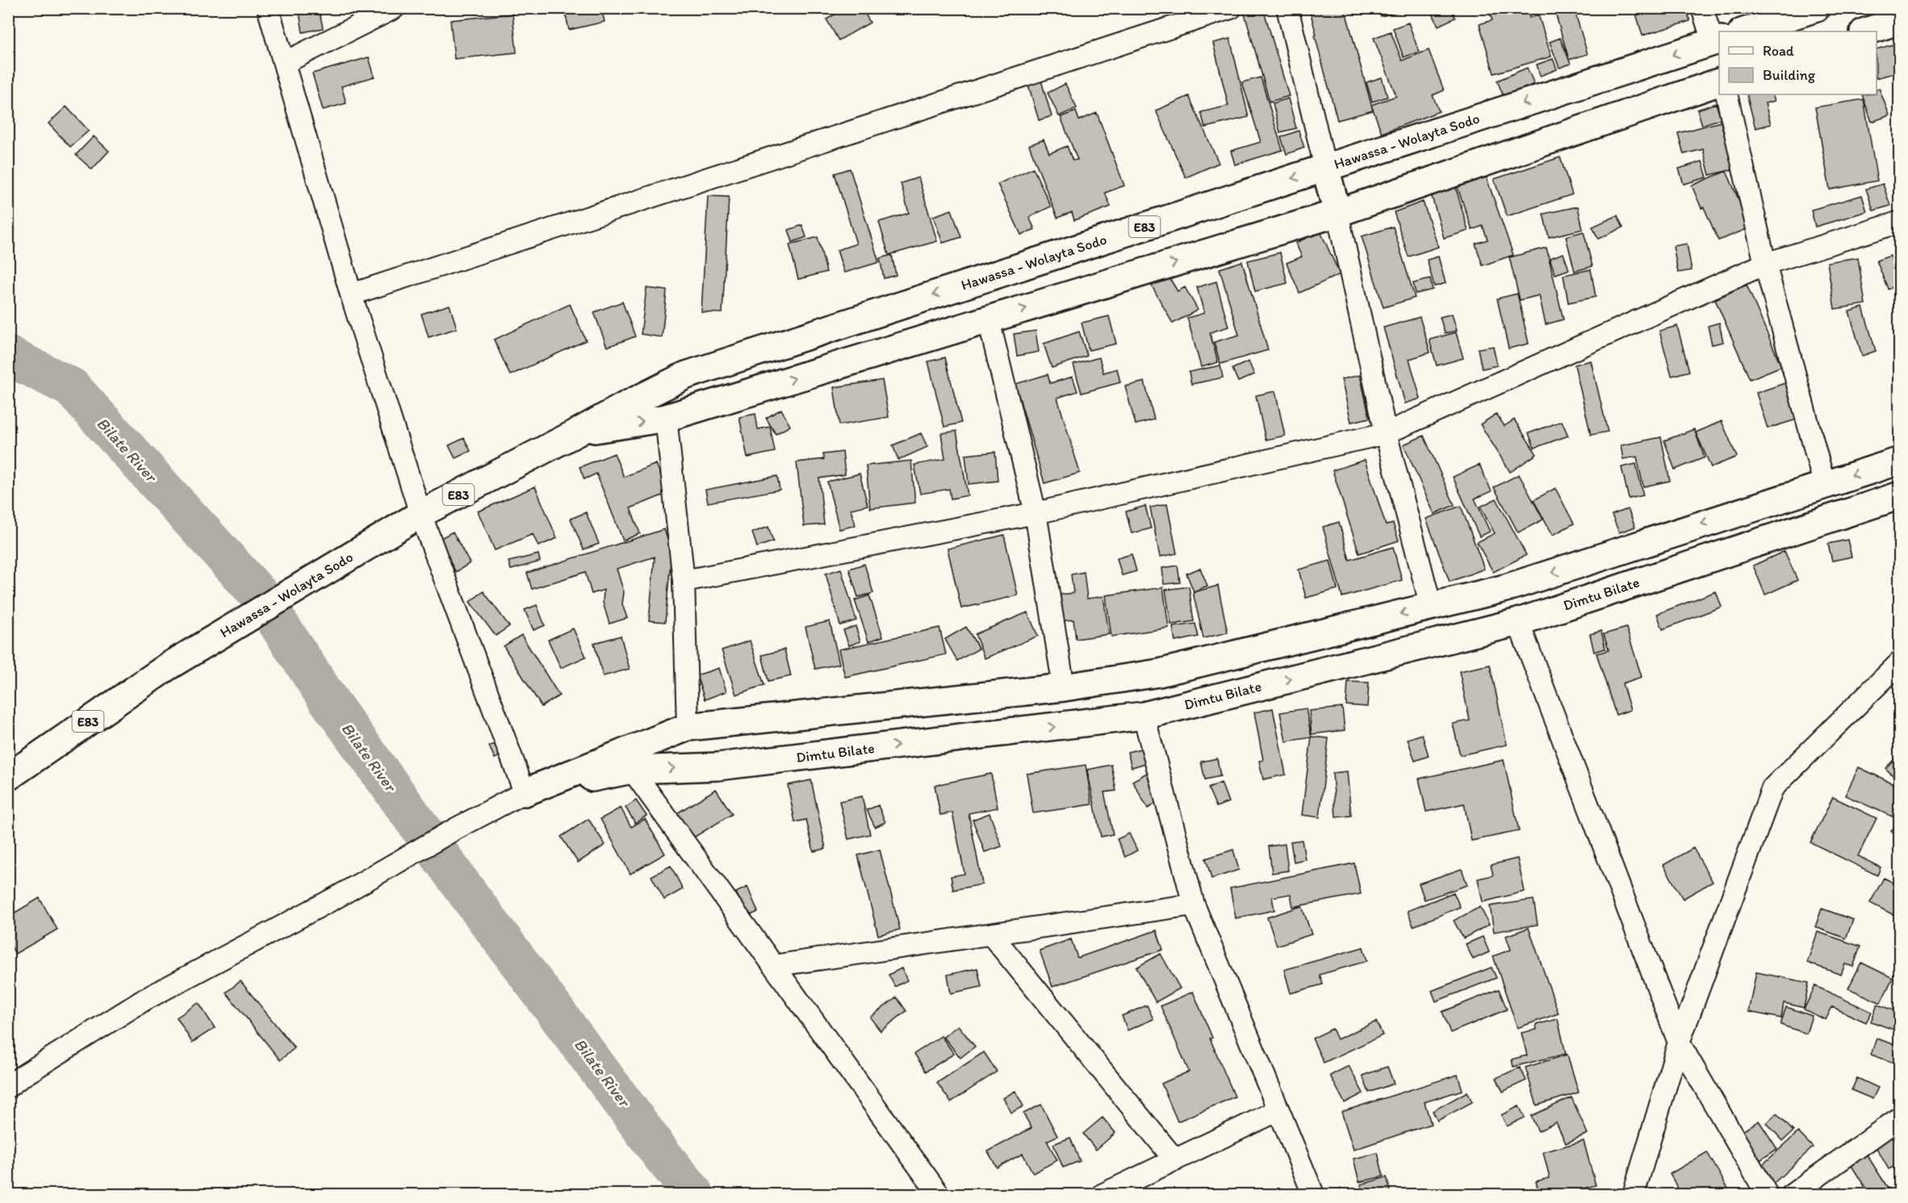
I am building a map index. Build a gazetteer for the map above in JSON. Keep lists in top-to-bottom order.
{
  "streets": {
    "main road": ["Hawassa - Wolayta Sodo", "E83", "Dimtu Bilate"]
  },
  "water": ["Bilate River"],
  "legend": ["Road", "Building"]
}
